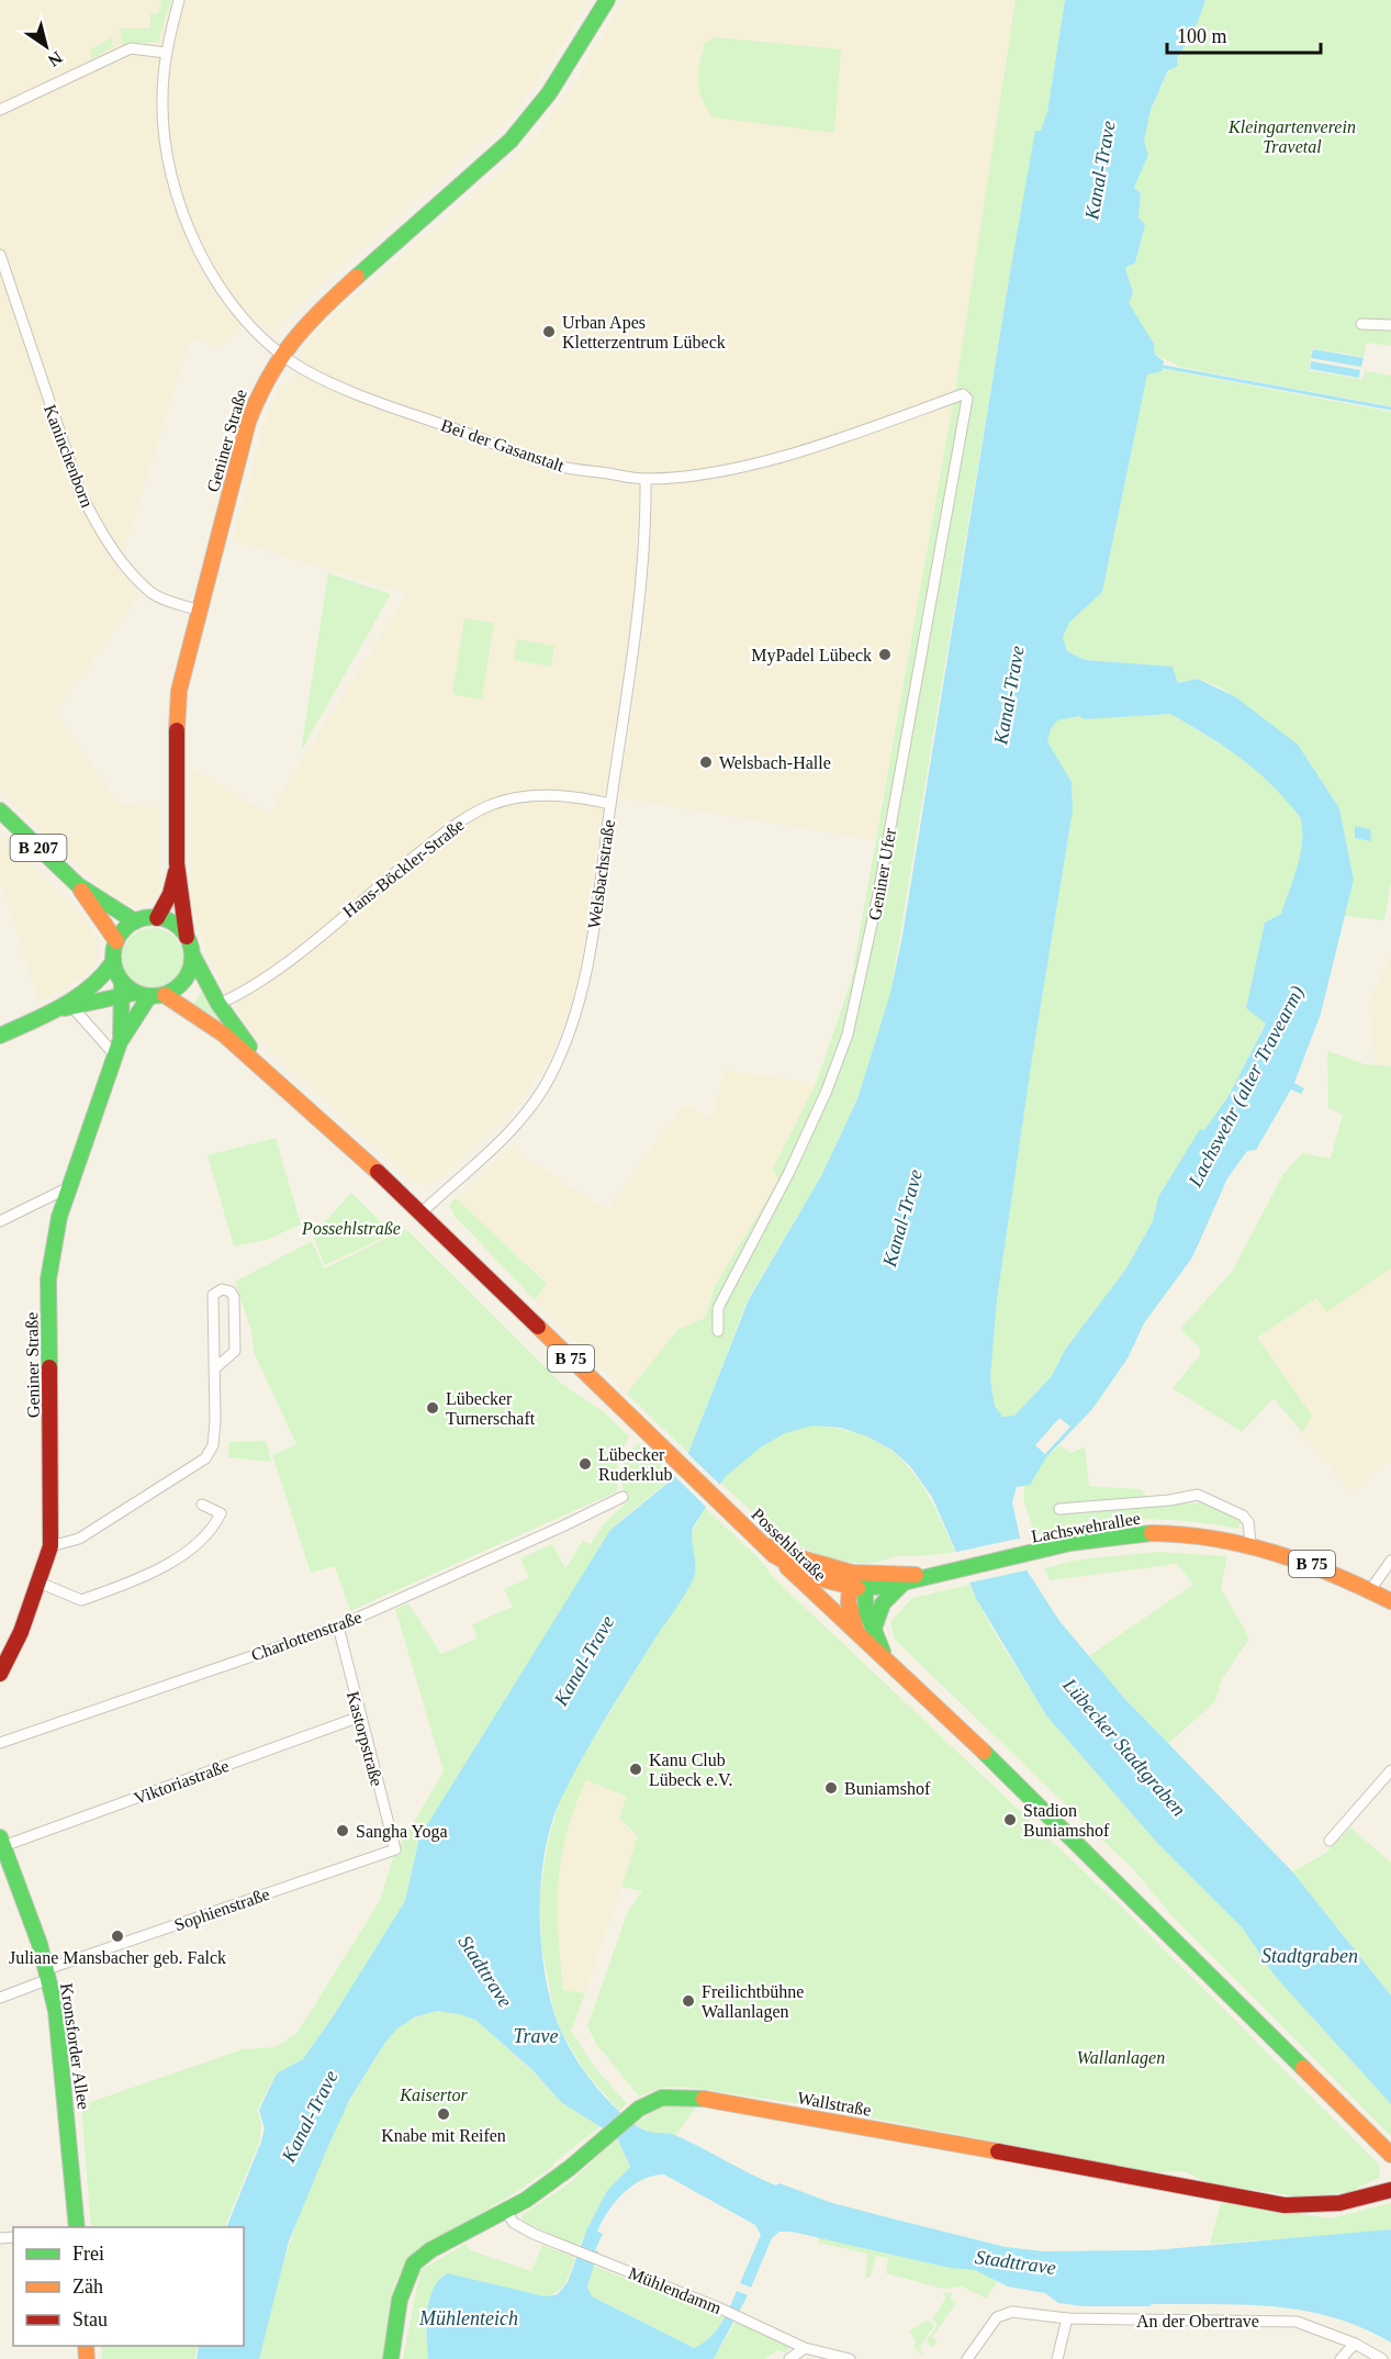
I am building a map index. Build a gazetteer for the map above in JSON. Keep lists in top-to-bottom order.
{
  "streets": {
    "main road": [
      "Geniner Straße",
      "B 207",
      "B 75",
      "Lachswehrallee",
      "Possehlstraße",
      "Kronsforder Allee",
      "Wallstraße"
    ],
    "street": [
      "Bei der Gasanstalt",
      "Kaninchenborn",
      "Hans-Böckler-Straße",
      "Welsbachstraße",
      "Geniner Ufer",
      "Charlottenstraße",
      "Kastorpstraße",
      "Viktoriastraße",
      "Sophienstraße",
      "Mühlendamm",
      "An der Obertrave"
    ]
  },
  "crossings": [
    ["Geniner Straße", "Bei der Gasanstalt"],
    ["Geniner Straße", "Kaninchenborn"],
    ["Geniner Straße", "B 207"],
    ["Geniner Straße", "Possehlstraße"],
    ["Bei der Gasanstalt", "Welsbachstraße"],
    ["Bei der Gasanstalt", "Geniner Ufer"],
    ["B 207", "Possehlstraße"],
    ["Hans-Böckler-Straße", "Welsbachstraße"],
    ["Hans-Böckler-Straße", "Possehlstraße"],
    ["Welsbachstraße", "Possehlstraße"],
    ["Lachswehrallee", "Possehlstraße"],
    ["Charlottenstraße", "Kastorpstraße"],
    ["Kastorpstraße", "Viktoriastraße"],
    ["Kastorpstraße", "Sophienstraße"],
    ["Viktoriastraße", "Kronsforder Allee"],
    ["Sophienstraße", "Kronsforder Allee"],
    ["Wallstraße", "Mühlendamm"]
  ],
  "water": [
    "Kanal-Trave",
    "Lachswehr (alter Travearm)",
    "Lübecker Stadtgraben",
    "Stadtgraben",
    "Stadttrave",
    "Trave",
    "Mühlenteich"
  ],
  "parks": [
    "Kleingartenverein Travetal",
    "Possehlstraße",
    "Wallanlagen",
    "Kaisertor"
  ],
  "places": [
    "Urban Apes Kletterzentrum Lübeck",
    "MyPadel Lübeck",
    "Welsbach-Halle",
    "Lübecker Turnerschaft",
    "Lübecker Ruderklub",
    "Kanu Club Lübeck e.V.",
    "Buniamshof",
    "Stadion Buniamshof",
    "Sangha Yoga",
    "Juliane Mansbacher geb. Falck",
    "Freilichtbühne Wallanlagen",
    "Knabe mit Reifen"
  ],
  "legend": ["Frei", "Zäh", "Stau"],
  "scale_bar": "100 m",
  "north": "bottom right"
}
